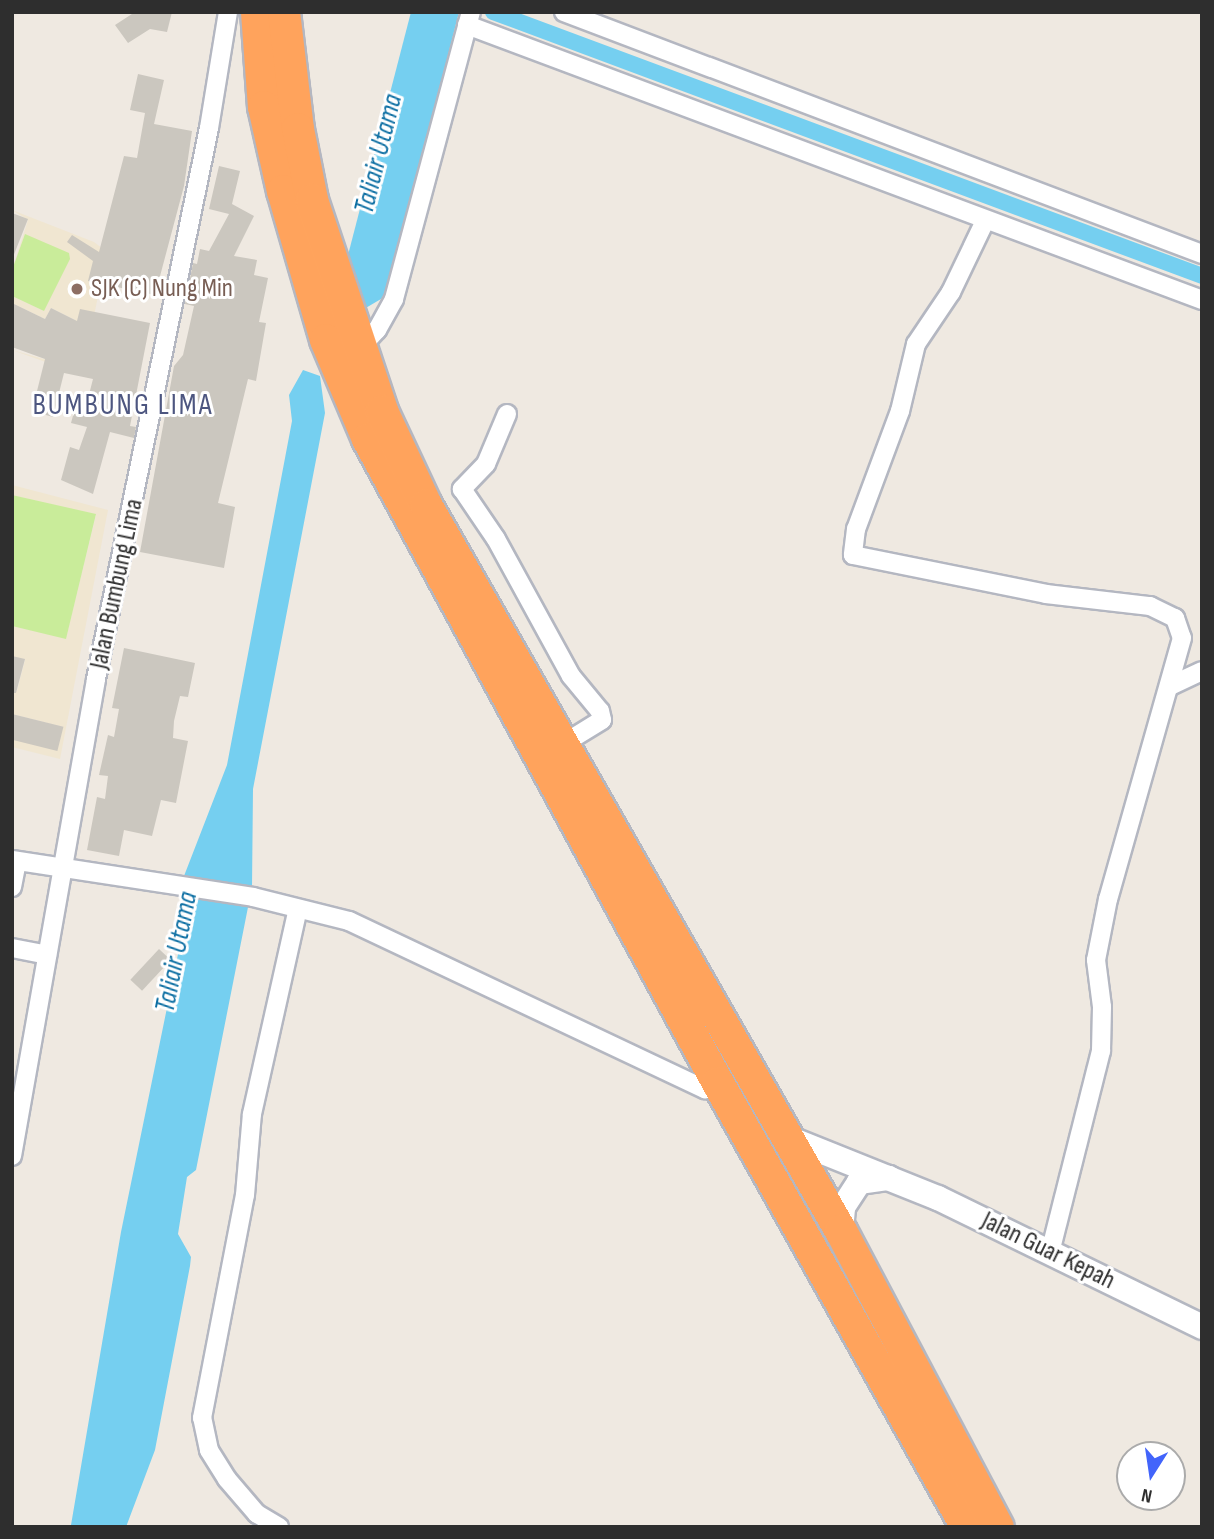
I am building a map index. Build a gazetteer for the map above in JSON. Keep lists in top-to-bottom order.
{
  "streets": {
    "main road": ["Jalan Guar Kepah"],
    "street": ["Jalan Bumbung Lima"]
  },
  "districts": ["BUMBUNG LIMA"],
  "water": ["Taliair Utama"],
  "places": ["SJK (C) Nung Min"],
  "north": "bottom"
}
